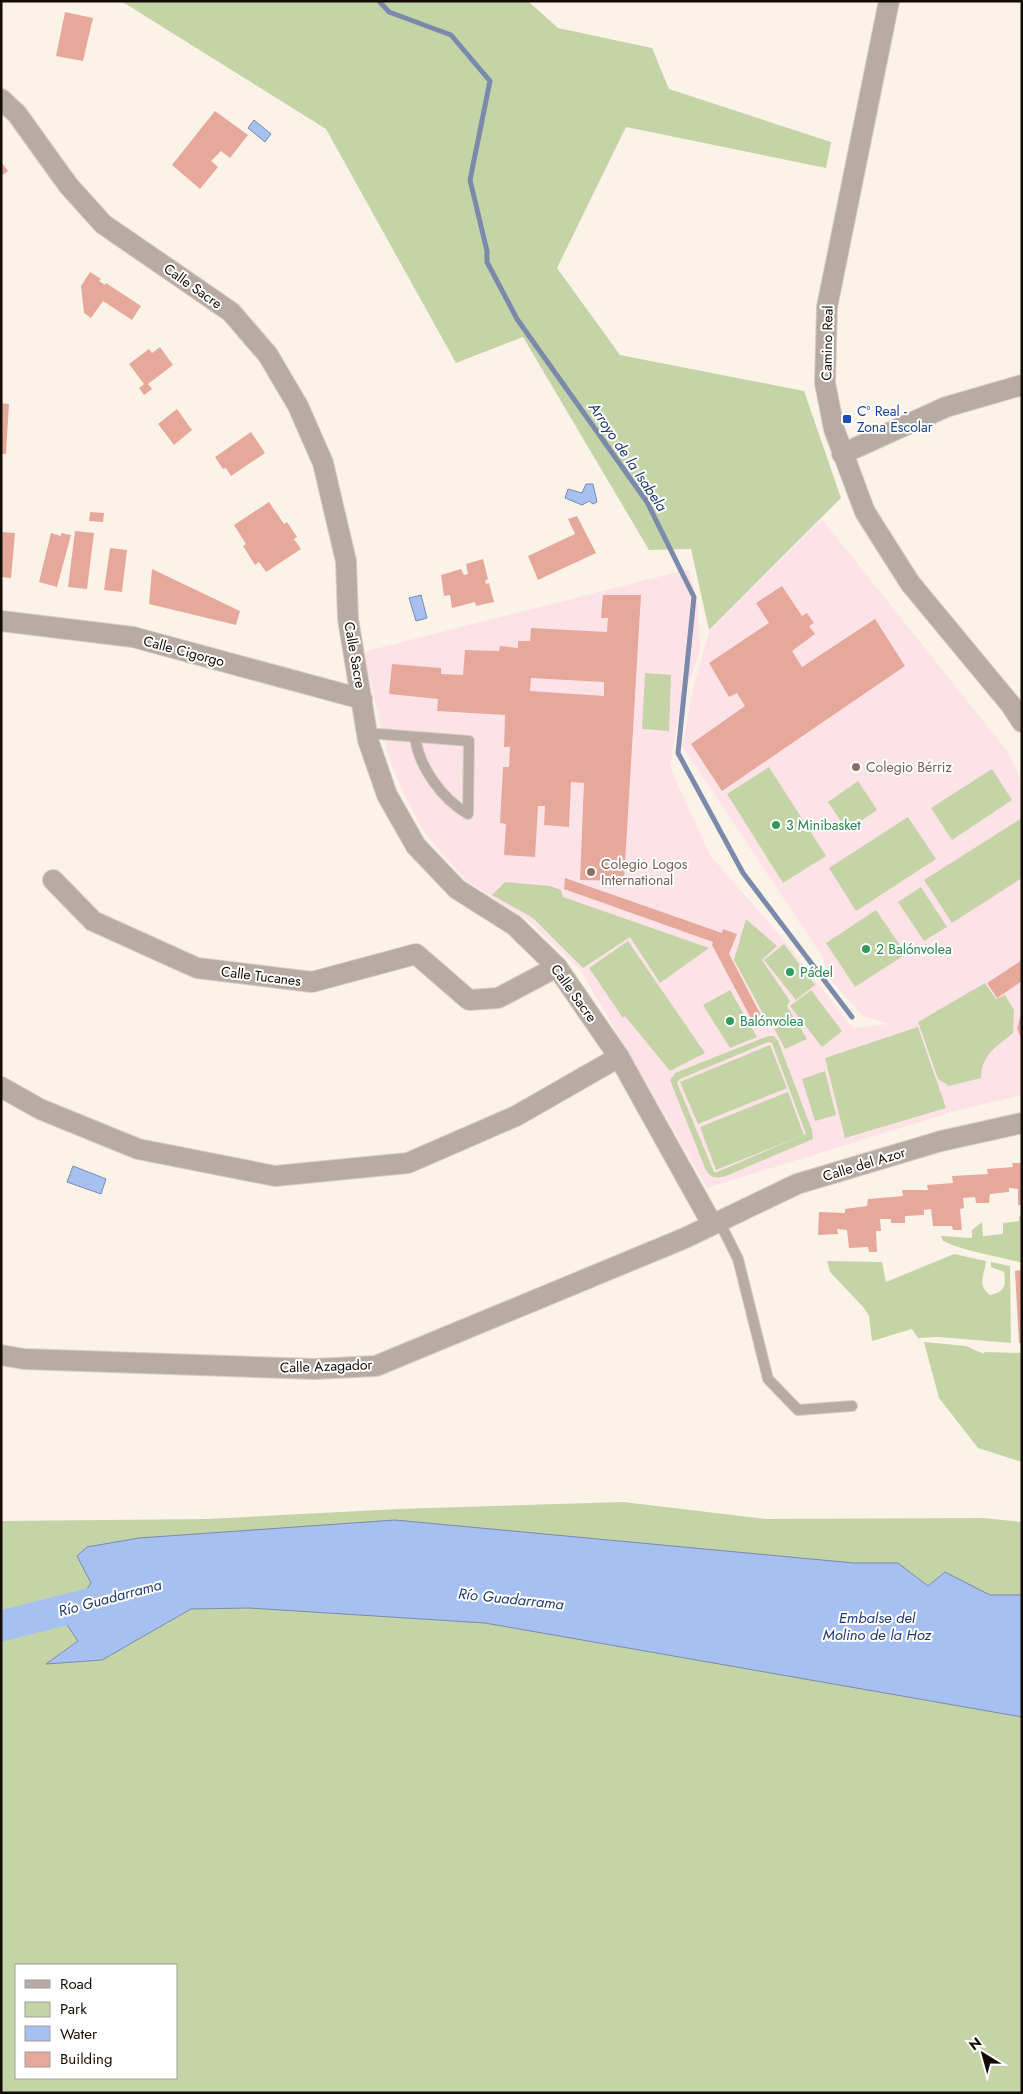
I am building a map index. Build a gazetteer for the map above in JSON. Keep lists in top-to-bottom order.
{
  "streets": {
    "street": [
      "Calle Sacre",
      "Camino Real",
      "Calle Cigorgo",
      "Calle Tucanes",
      "Calle del Azor",
      "Calle Azagador"
    ]
  },
  "crossings": [
    ["Calle Sacre", "Calle Cigorgo"],
    ["Calle Sacre", "Calle Tucanes"],
    ["Calle Sacre", "Calle del Azor"],
    ["Calle Sacre", "Calle Azagador"],
    ["Calle del Azor", "Calle Azagador"]
  ],
  "water": ["Arroyo de la Isabela", "Río Guadarrama", "Embalse del Molino de la Hoz"],
  "places": {
    "transit": ["Cº Real - Zona Escolar"],
    "other": [
      "Colegio Bérriz",
      "3 Minibasket",
      "Colegio Logos International",
      "2 Balónvolea",
      "Pádel",
      "Balónvolea"
    ]
  },
  "legend": [
    "Road",
    "Park",
    "Water",
    "Building"
  ],
  "north": "top left"
}
